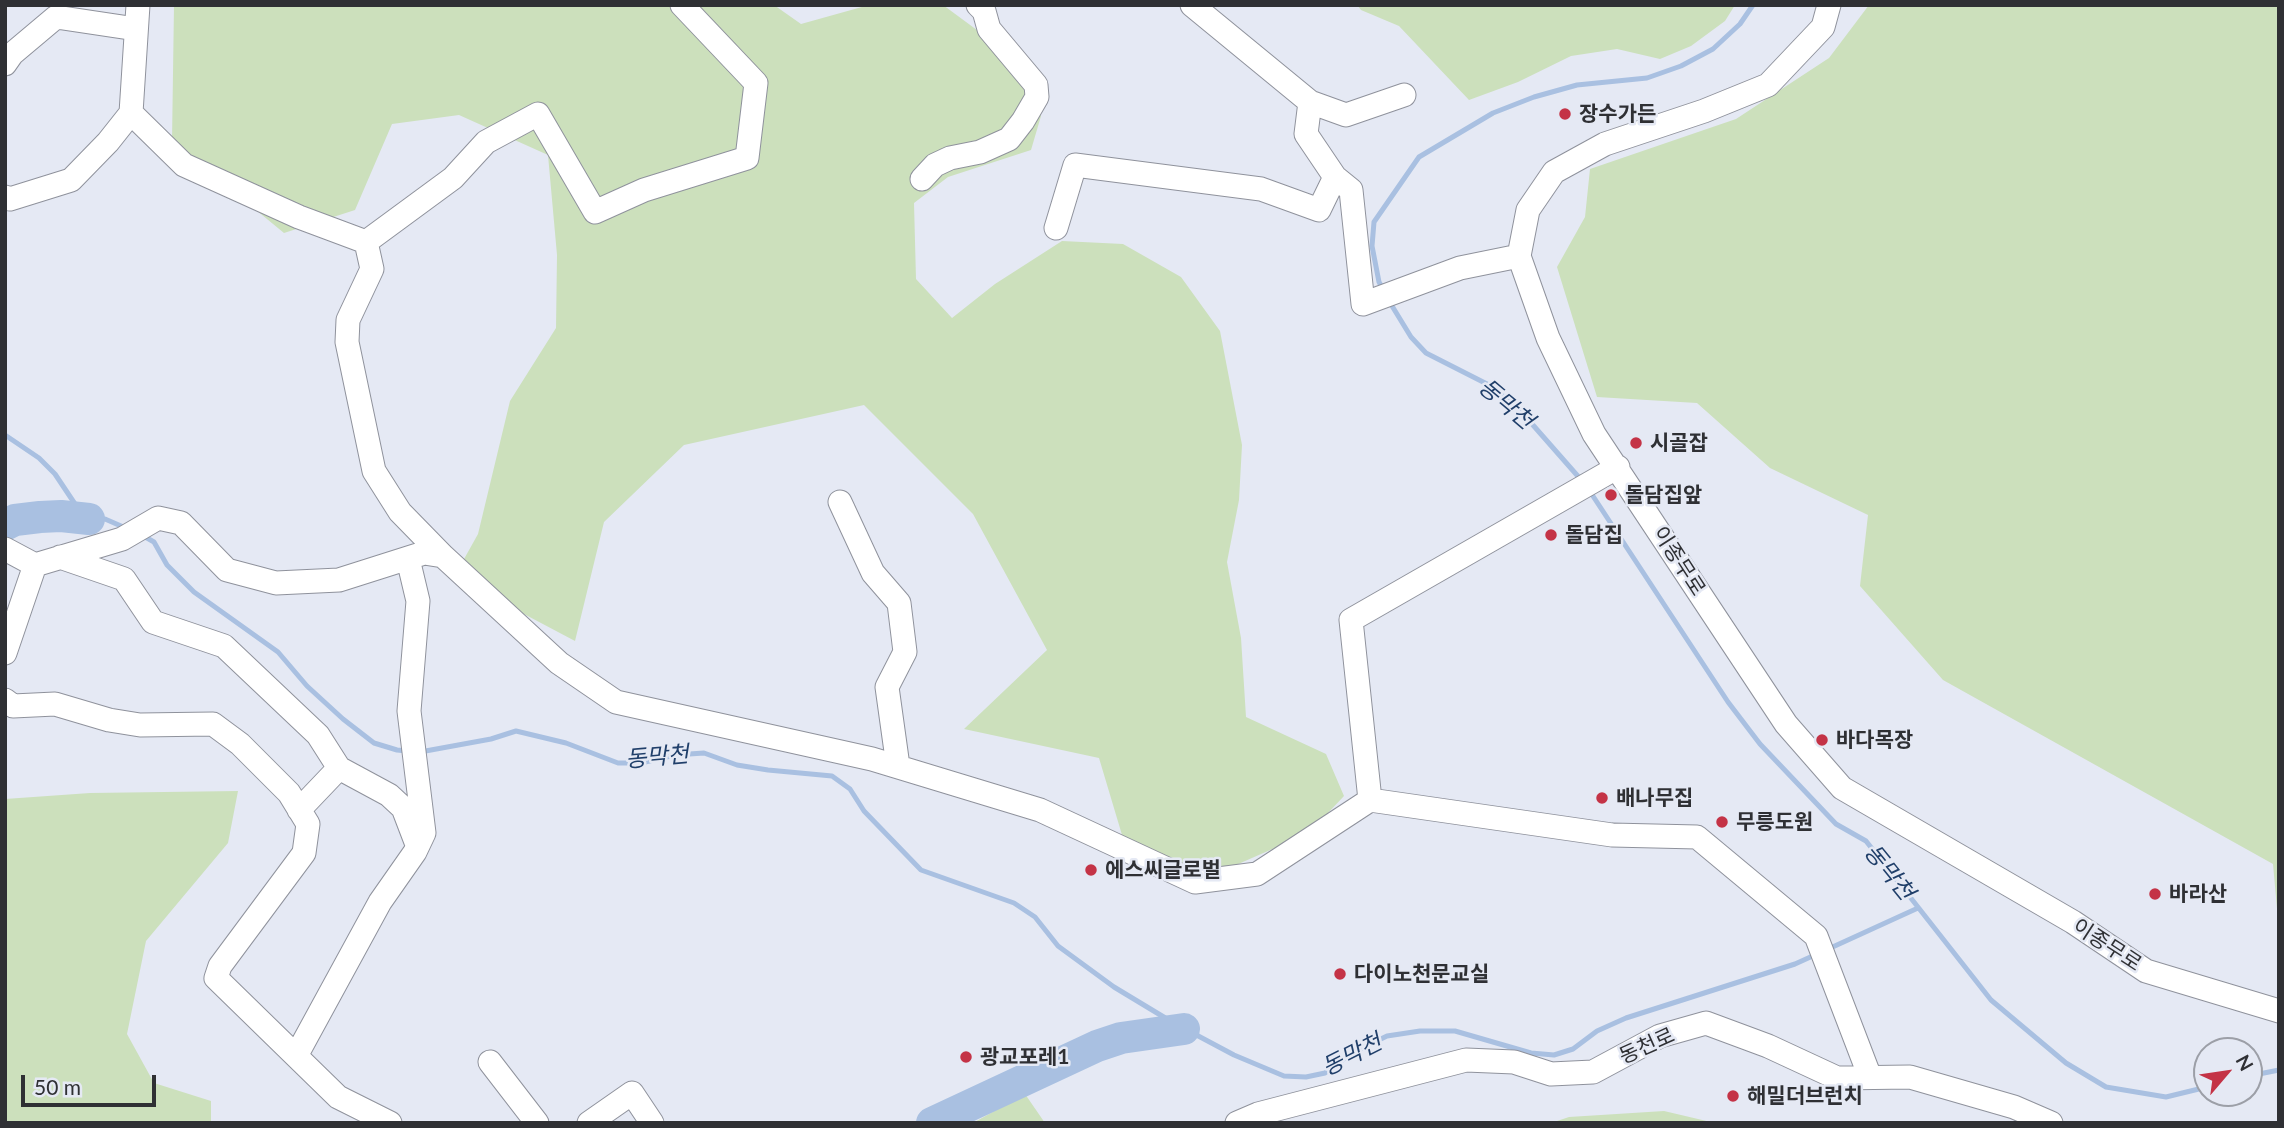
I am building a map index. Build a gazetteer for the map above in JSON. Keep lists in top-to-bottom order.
{
  "streets": {
    "street": ["이종무로", "동천로"]
  },
  "water": ["동막천"],
  "places": [
    "장수가든",
    "시골잡",
    "돌담집앞",
    "돌담집",
    "바다목장",
    "배나무집",
    "무릉도원",
    "에스씨글로벌",
    "바라산",
    "다이노천문교실",
    "광교포레1",
    "해밀더브런치"
  ],
  "scale_bar": "50 m",
  "north": "top right"
}
